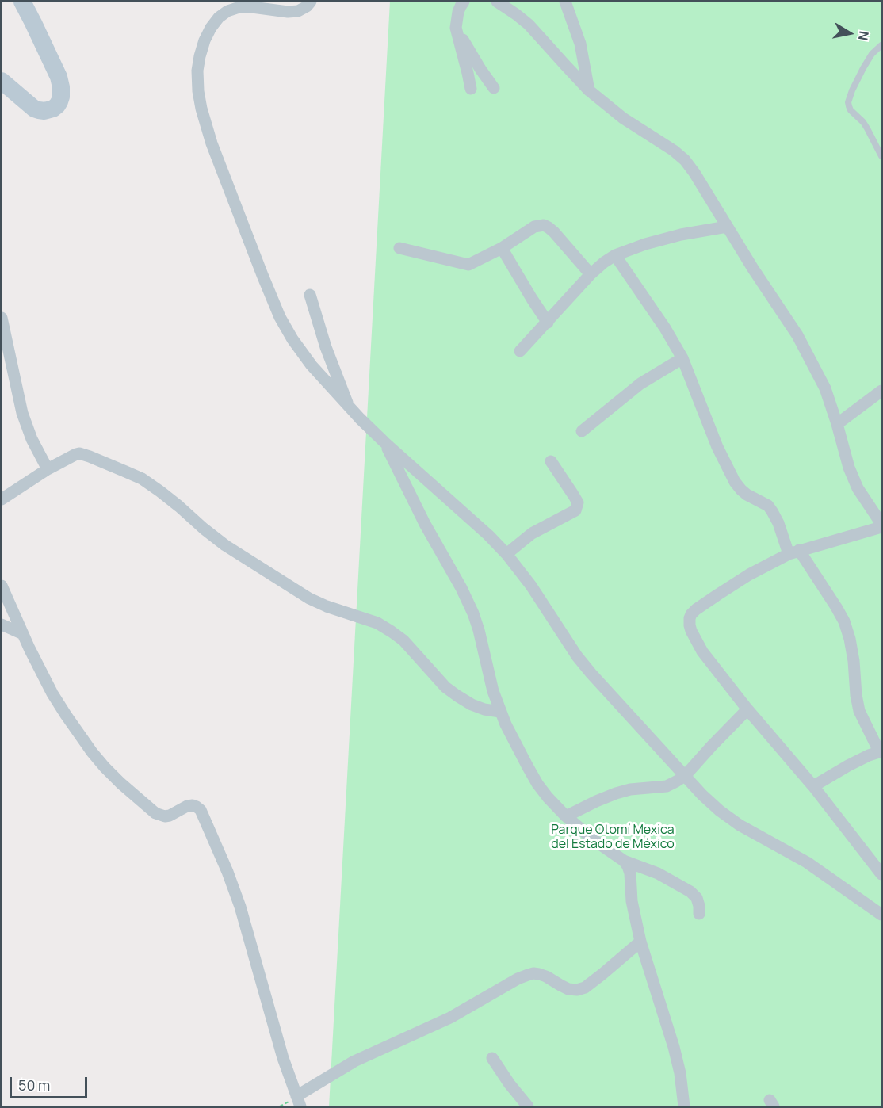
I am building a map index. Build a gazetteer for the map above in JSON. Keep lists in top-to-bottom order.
{
  "parks": ["Parque Otomí Mexica del Estado de México"],
  "scale_bar": "50 m",
  "north": "right"
}
